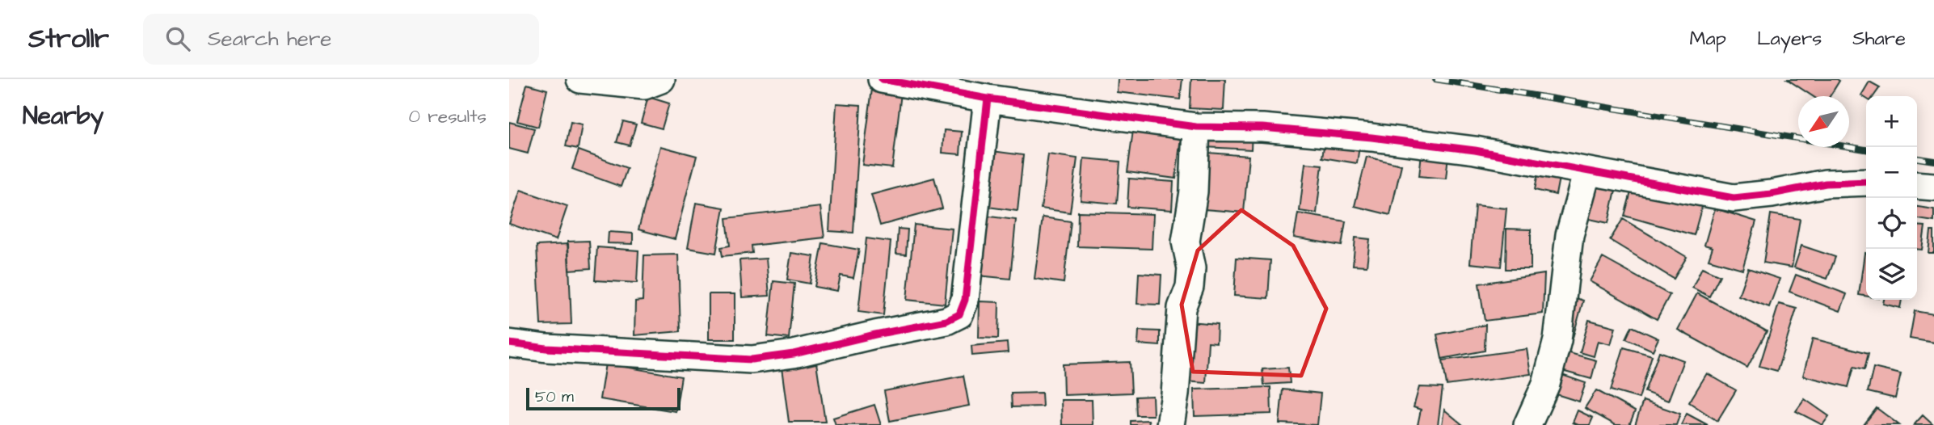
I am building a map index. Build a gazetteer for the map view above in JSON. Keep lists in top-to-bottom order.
{
  "scale_bar": "50 m",
  "north": "bottom left",
  "page": {
    "header": "Strollr",
    "search": "Search here",
    "nav": ["Map", "Layers", "Share"],
    "heading": ["Nearby", "0 results"],
    "map_buttons": ["+", "−"],
    "scale": "50 m"
  }
}
